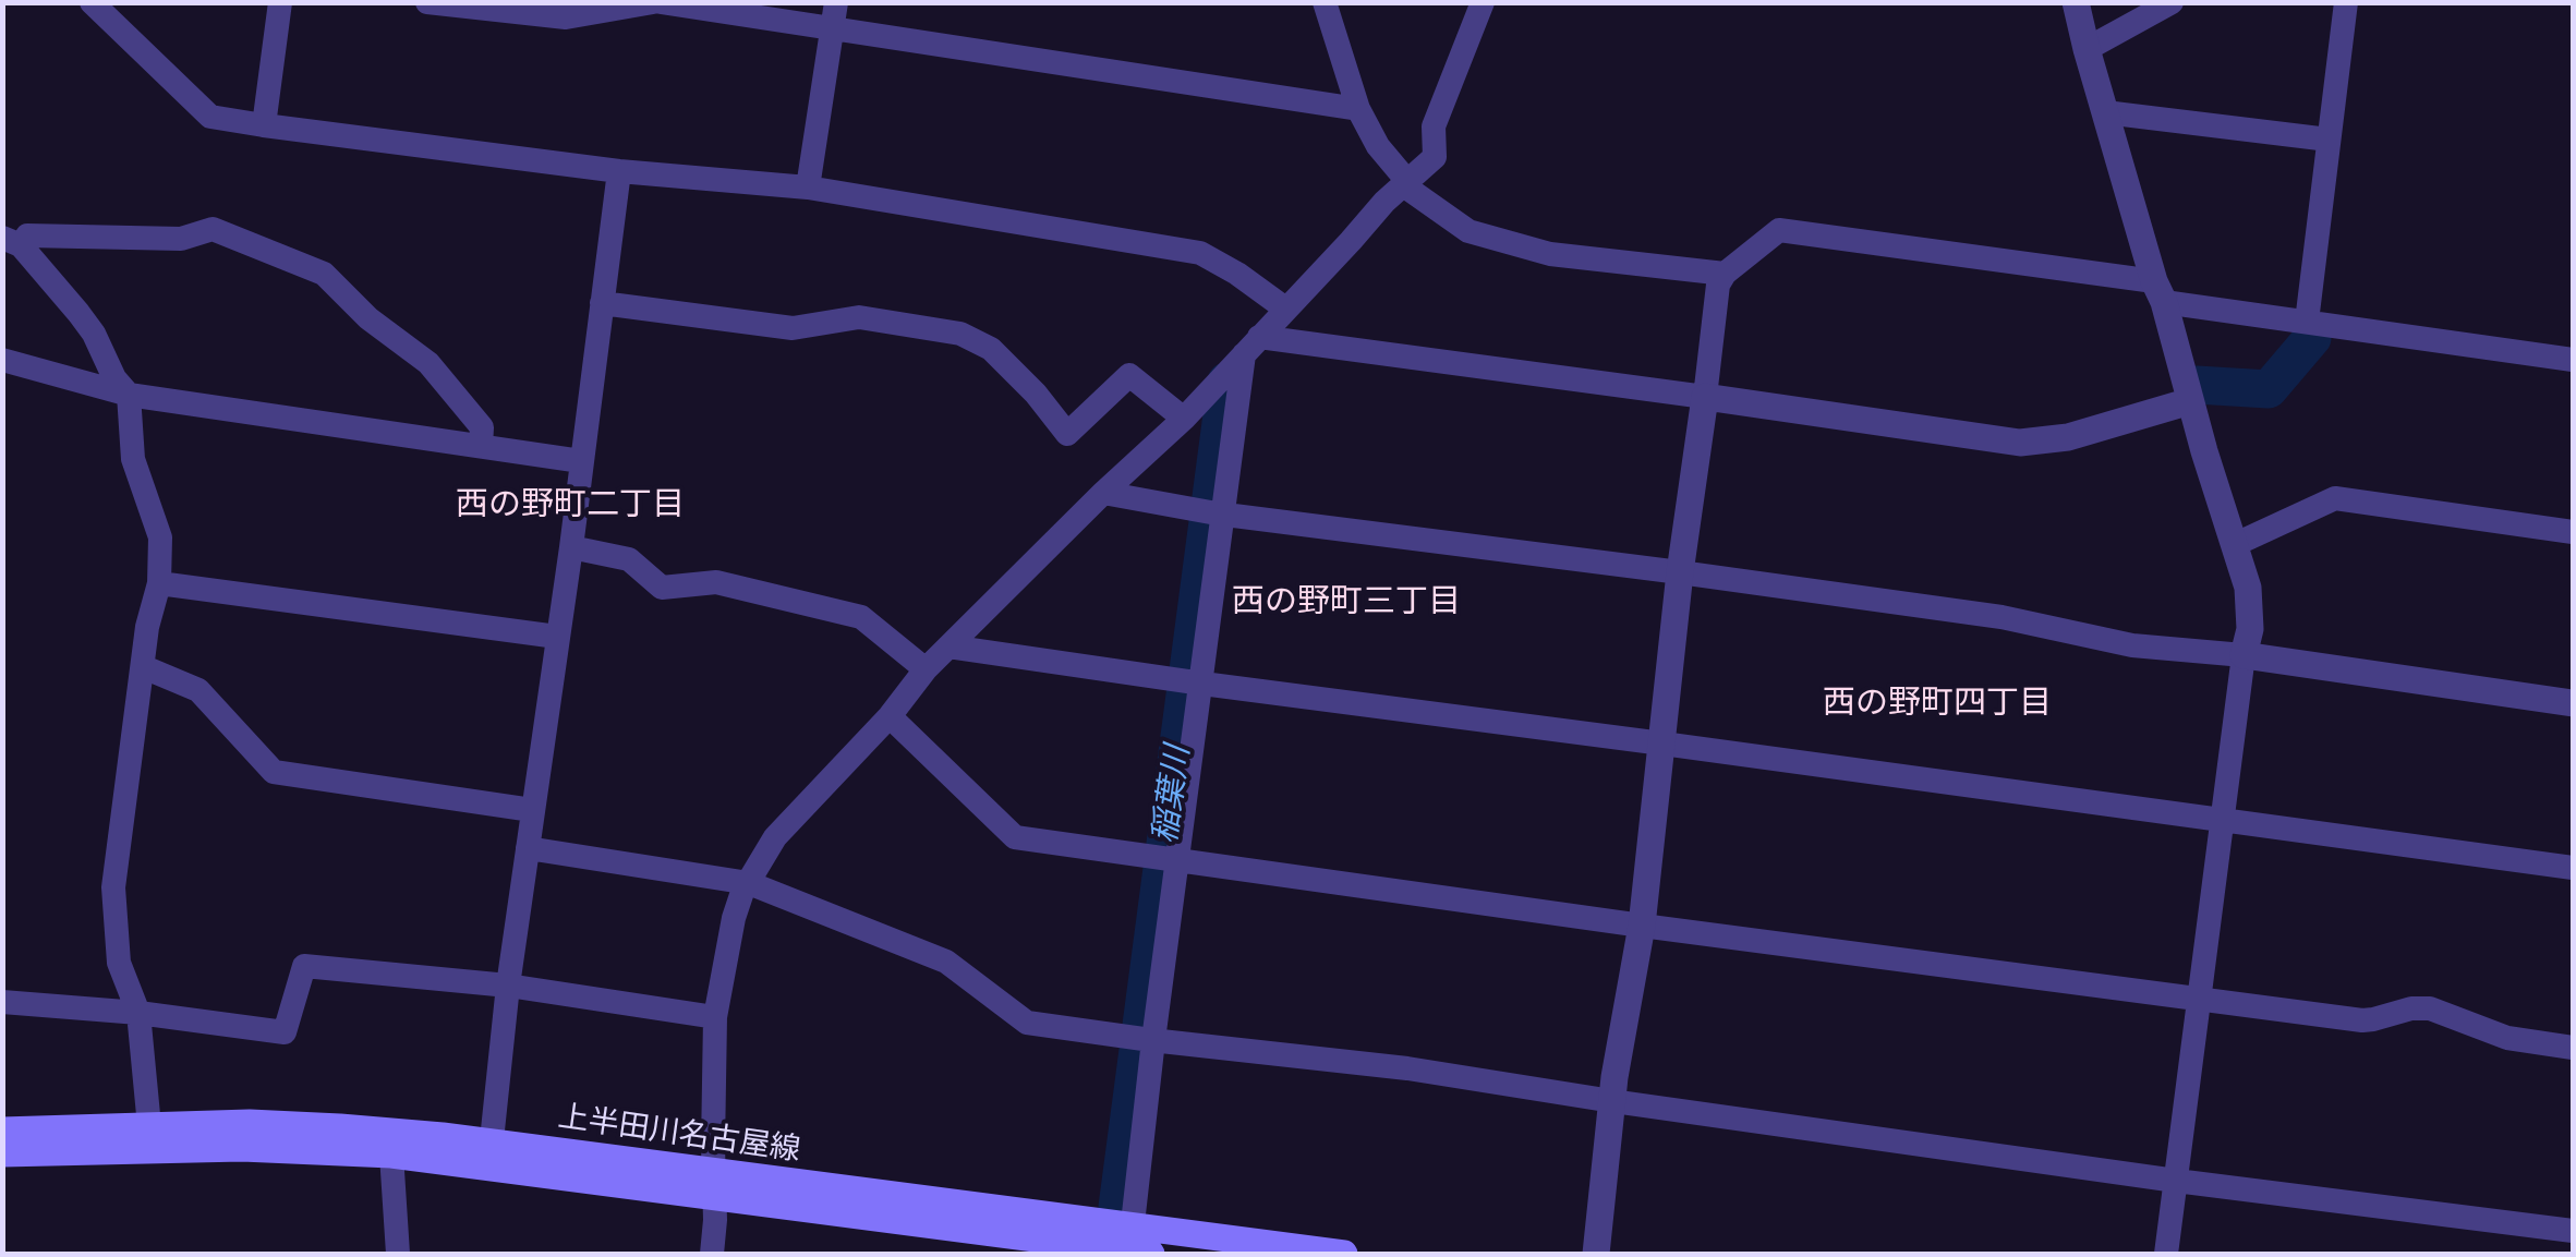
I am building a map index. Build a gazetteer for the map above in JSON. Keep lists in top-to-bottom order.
{
  "streets": {
    "main road": ["上半田川名古屋線"]
  },
  "districts": ["西の野町二丁目", "西の野町三丁目", "西の野町四丁目"],
  "water": ["稲葉川"]
}
